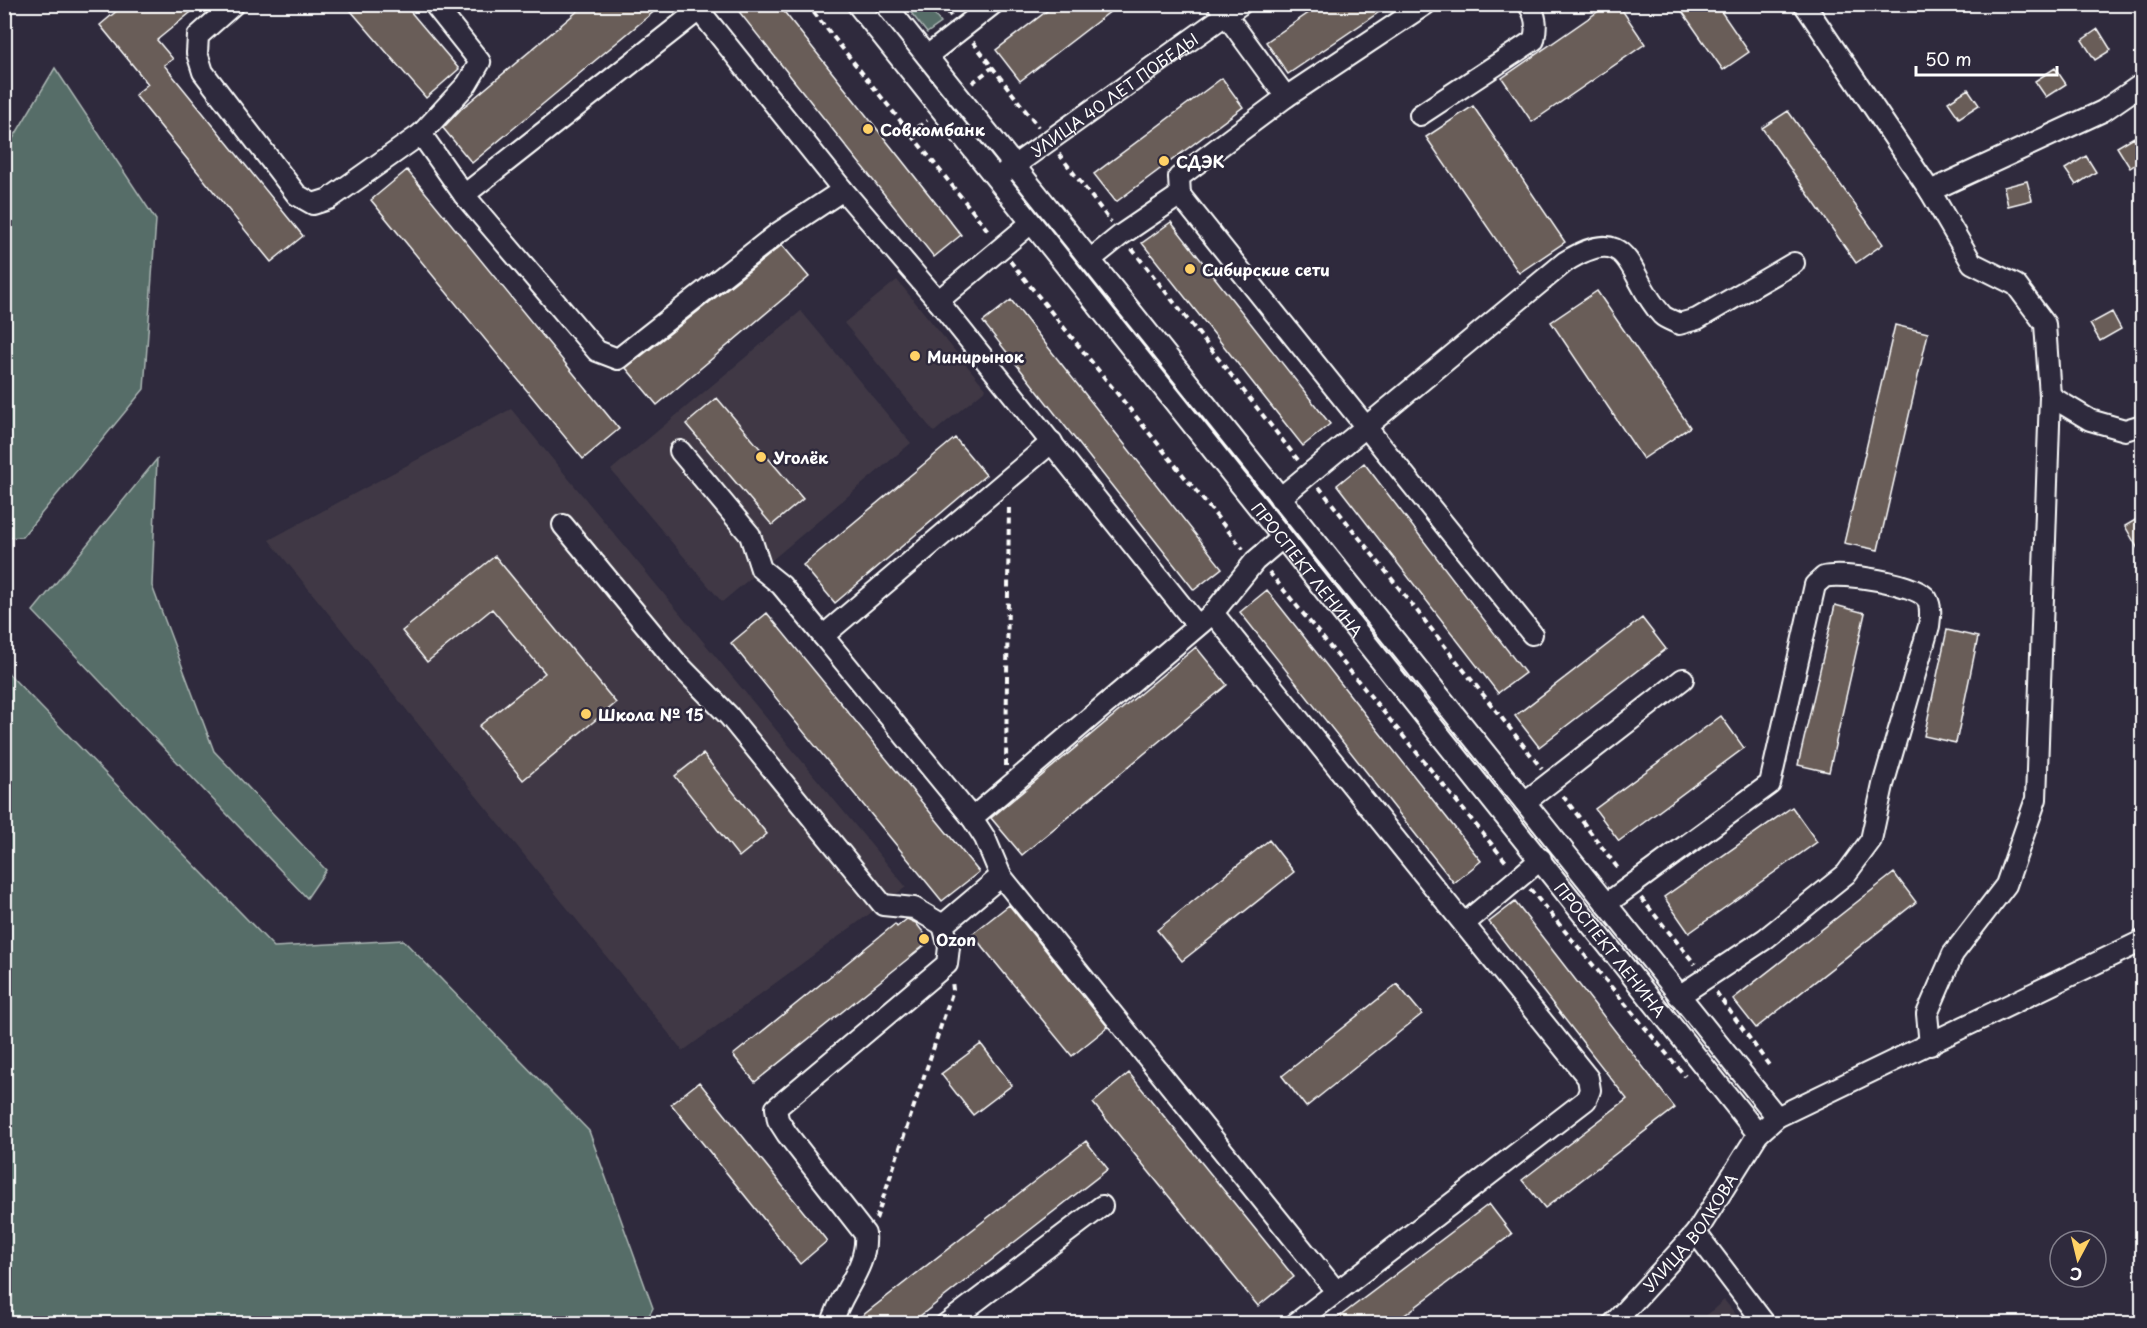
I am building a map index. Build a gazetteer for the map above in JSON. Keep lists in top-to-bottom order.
{
  "streets": {
    "street": ["УЛИЦА 40 ЛЕТ ПОБЕДЫ", "ПРОСПЕКТ ЛЕНИНА", "УЛИЦА ВОЛКОВА"]
  },
  "crossings": [
    ["УЛИЦА 40 ЛЕТ ПОБЕДЫ", "ПРОСПЕКТ ЛЕНИНА"],
    ["ПРОСПЕКТ ЛЕНИНА", "УЛИЦА ВОЛКОВА"]
  ],
  "places": [
    "Совкомбанк",
    "СДЭК",
    "Сибирские сети",
    "Минирынок",
    "Уголёк",
    "Школа № 15",
    "Ozon"
  ],
  "scale_bar": "50 m",
  "north": "bottom"
}
